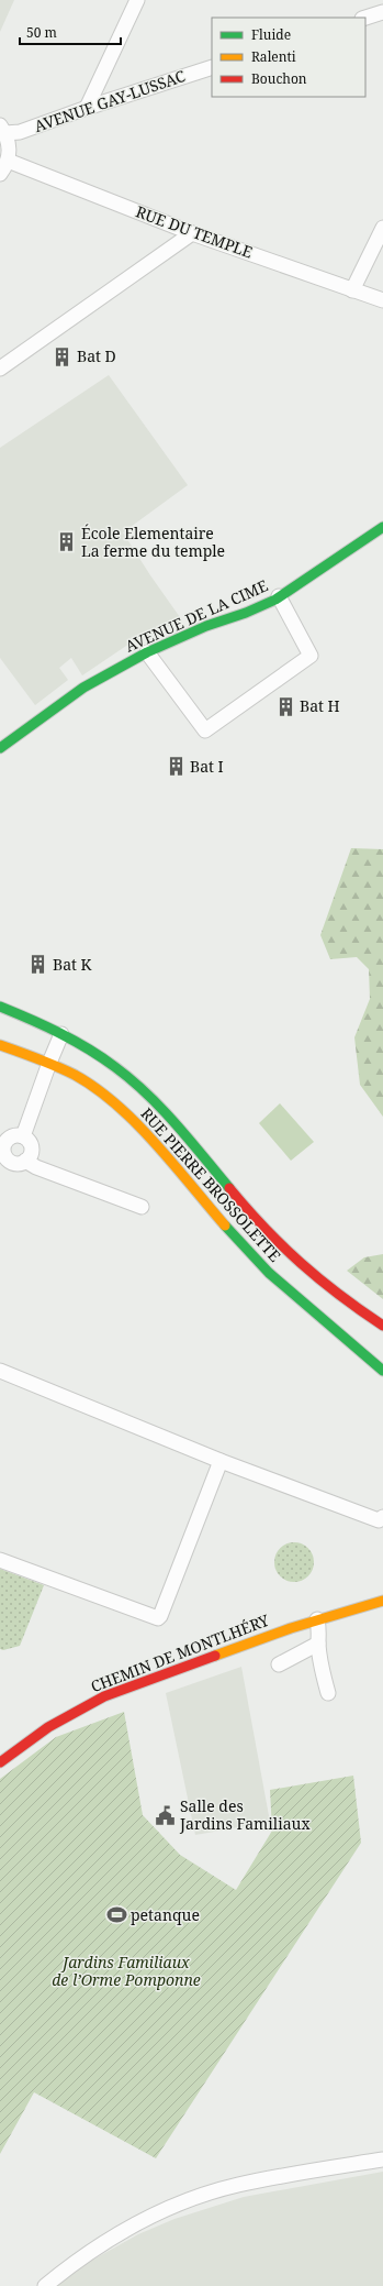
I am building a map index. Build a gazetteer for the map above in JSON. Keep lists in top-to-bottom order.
{
  "streets": {
    "main road": ["AVENUE DE LA CIME", "RUE PIERRE BROSSOLETTE", "CHEMIN DE MONTLHÉRY"],
    "street": ["AVENUE GAY-LUSSAC", "RUE DU TEMPLE"]
  },
  "parks": ["Jardins Familiaux de l’Orme Pomponne"],
  "places": {
    "building": [
      "Bat D",
      "École Elementaire La ferme du temple",
      "Bat H",
      "Bat I",
      "Bat K"
    ],
    "public building": ["Salle des Jardins Familiaux"],
    "sports": ["petanque"]
  },
  "legend": ["Fluide", "Ralenti", "Bouchon"],
  "scale_bar": "50 m"
}
